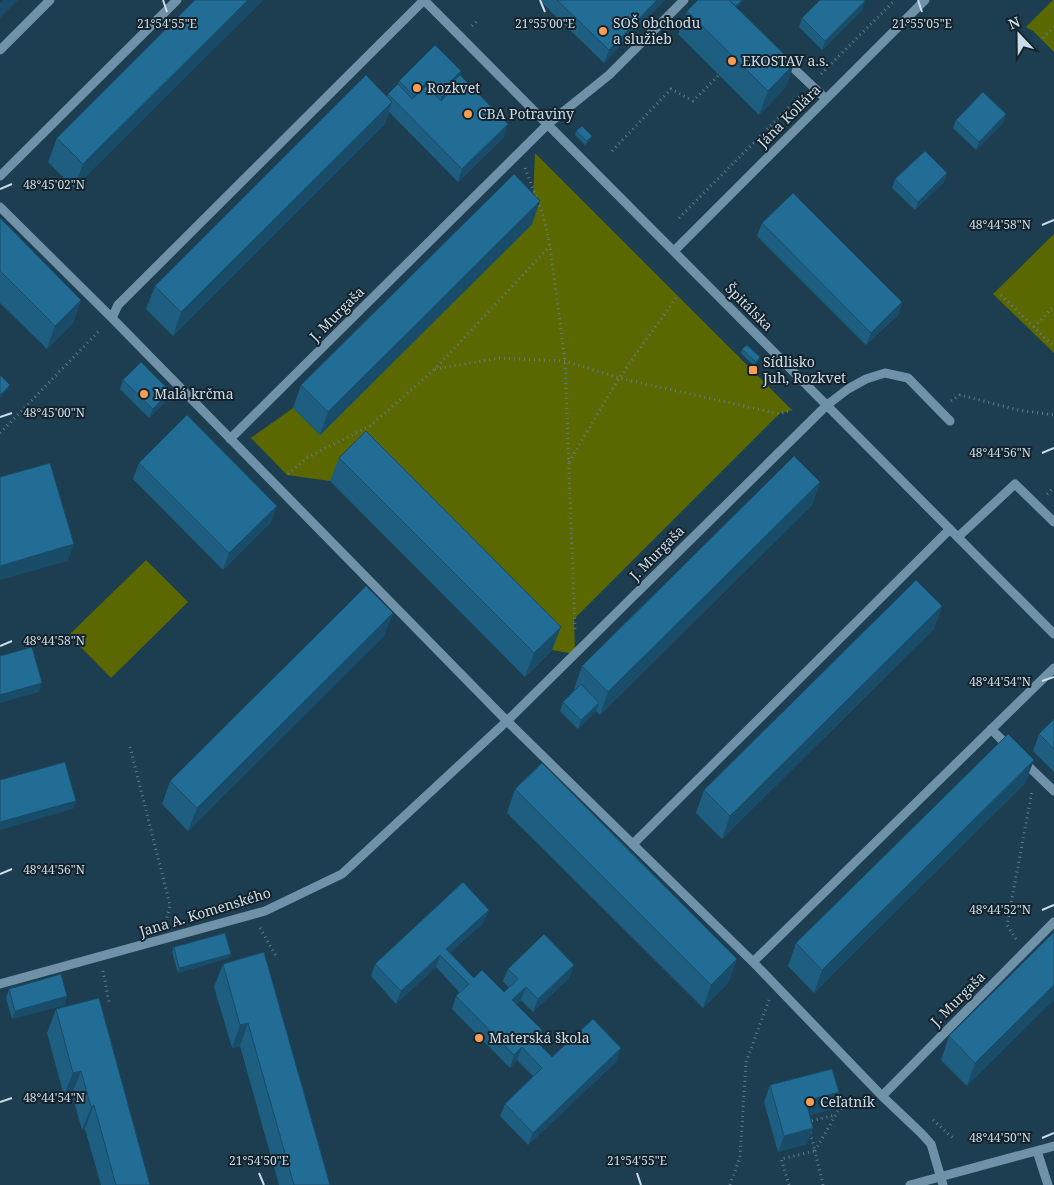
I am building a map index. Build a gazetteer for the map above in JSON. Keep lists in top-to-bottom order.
{
  "streets": {
    "street": [
      "Jána Kollára",
      "Špitálska",
      "J. Murgaša",
      "Jana A. Komenského"
    ]
  },
  "crossings": [
    ["Jána Kollára", "Špitálska"],
    ["Špitálska", "J. Murgaša"],
    ["J. Murgaša", "Jana A. Komenského"]
  ],
  "places": {
    "other": [
      "SOŠ obchodu a služieb",
      "EKOSTAV a.s.",
      "Rozkvet",
      "CBA Potraviny",
      "Malá krčma",
      "Materská škola",
      "Ceľatník"
    ],
    "transit": ["Sídlisko Juh, Rozkvet"]
  },
  "north": "top",
  "coordinates": [
    "21°54'55\"E",
    "21°55'00\"E",
    "21°55'05\"E",
    "48°45'02\"N",
    "48°44'58\"N",
    "48°45'00\"N",
    "48°44'56\"N",
    "48°44'54\"N",
    "48°44'52\"N",
    "48°44'50\"N",
    "21°54'50\"E"
  ]
}
